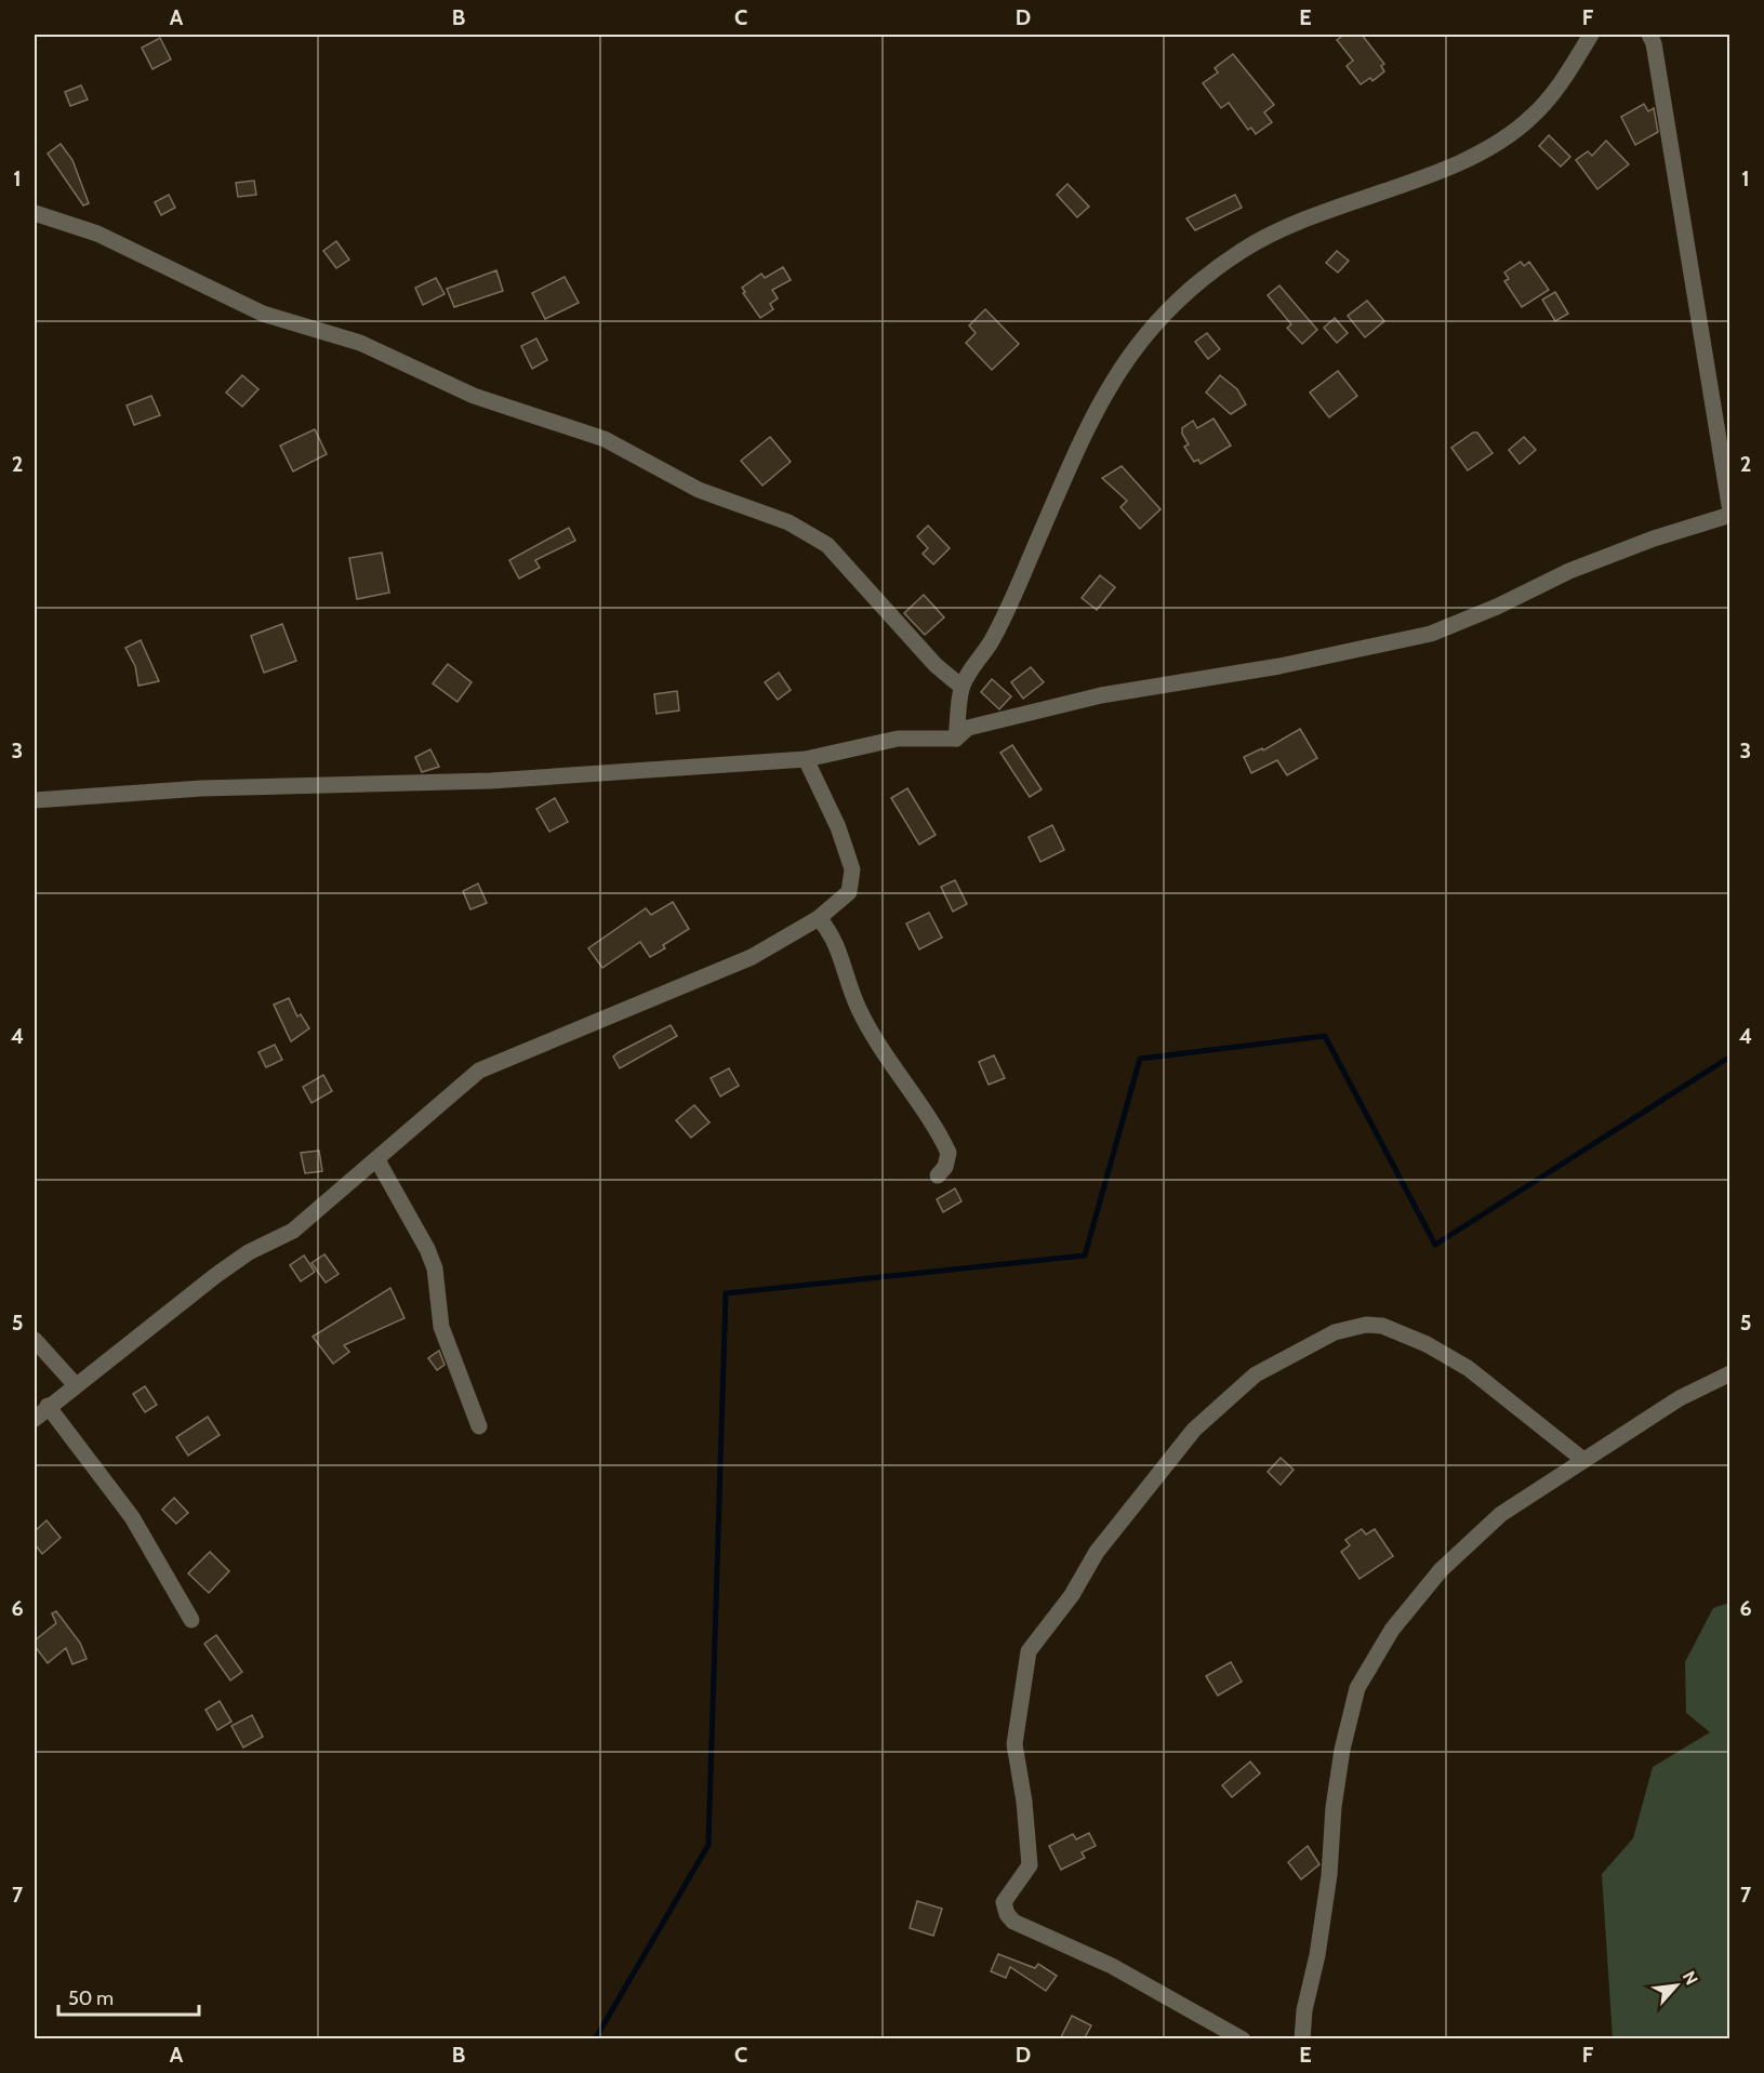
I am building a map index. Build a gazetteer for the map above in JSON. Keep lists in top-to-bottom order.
{
  "scale_bar": "50 m",
  "north": "top right",
  "grid": {
    "columns": [
      "A",
      "B",
      "C",
      "D",
      "E",
      "F"
    ],
    "rows": [
      "1",
      "2",
      "3",
      "4",
      "5",
      "6",
      "7"
    ]
  }
}
